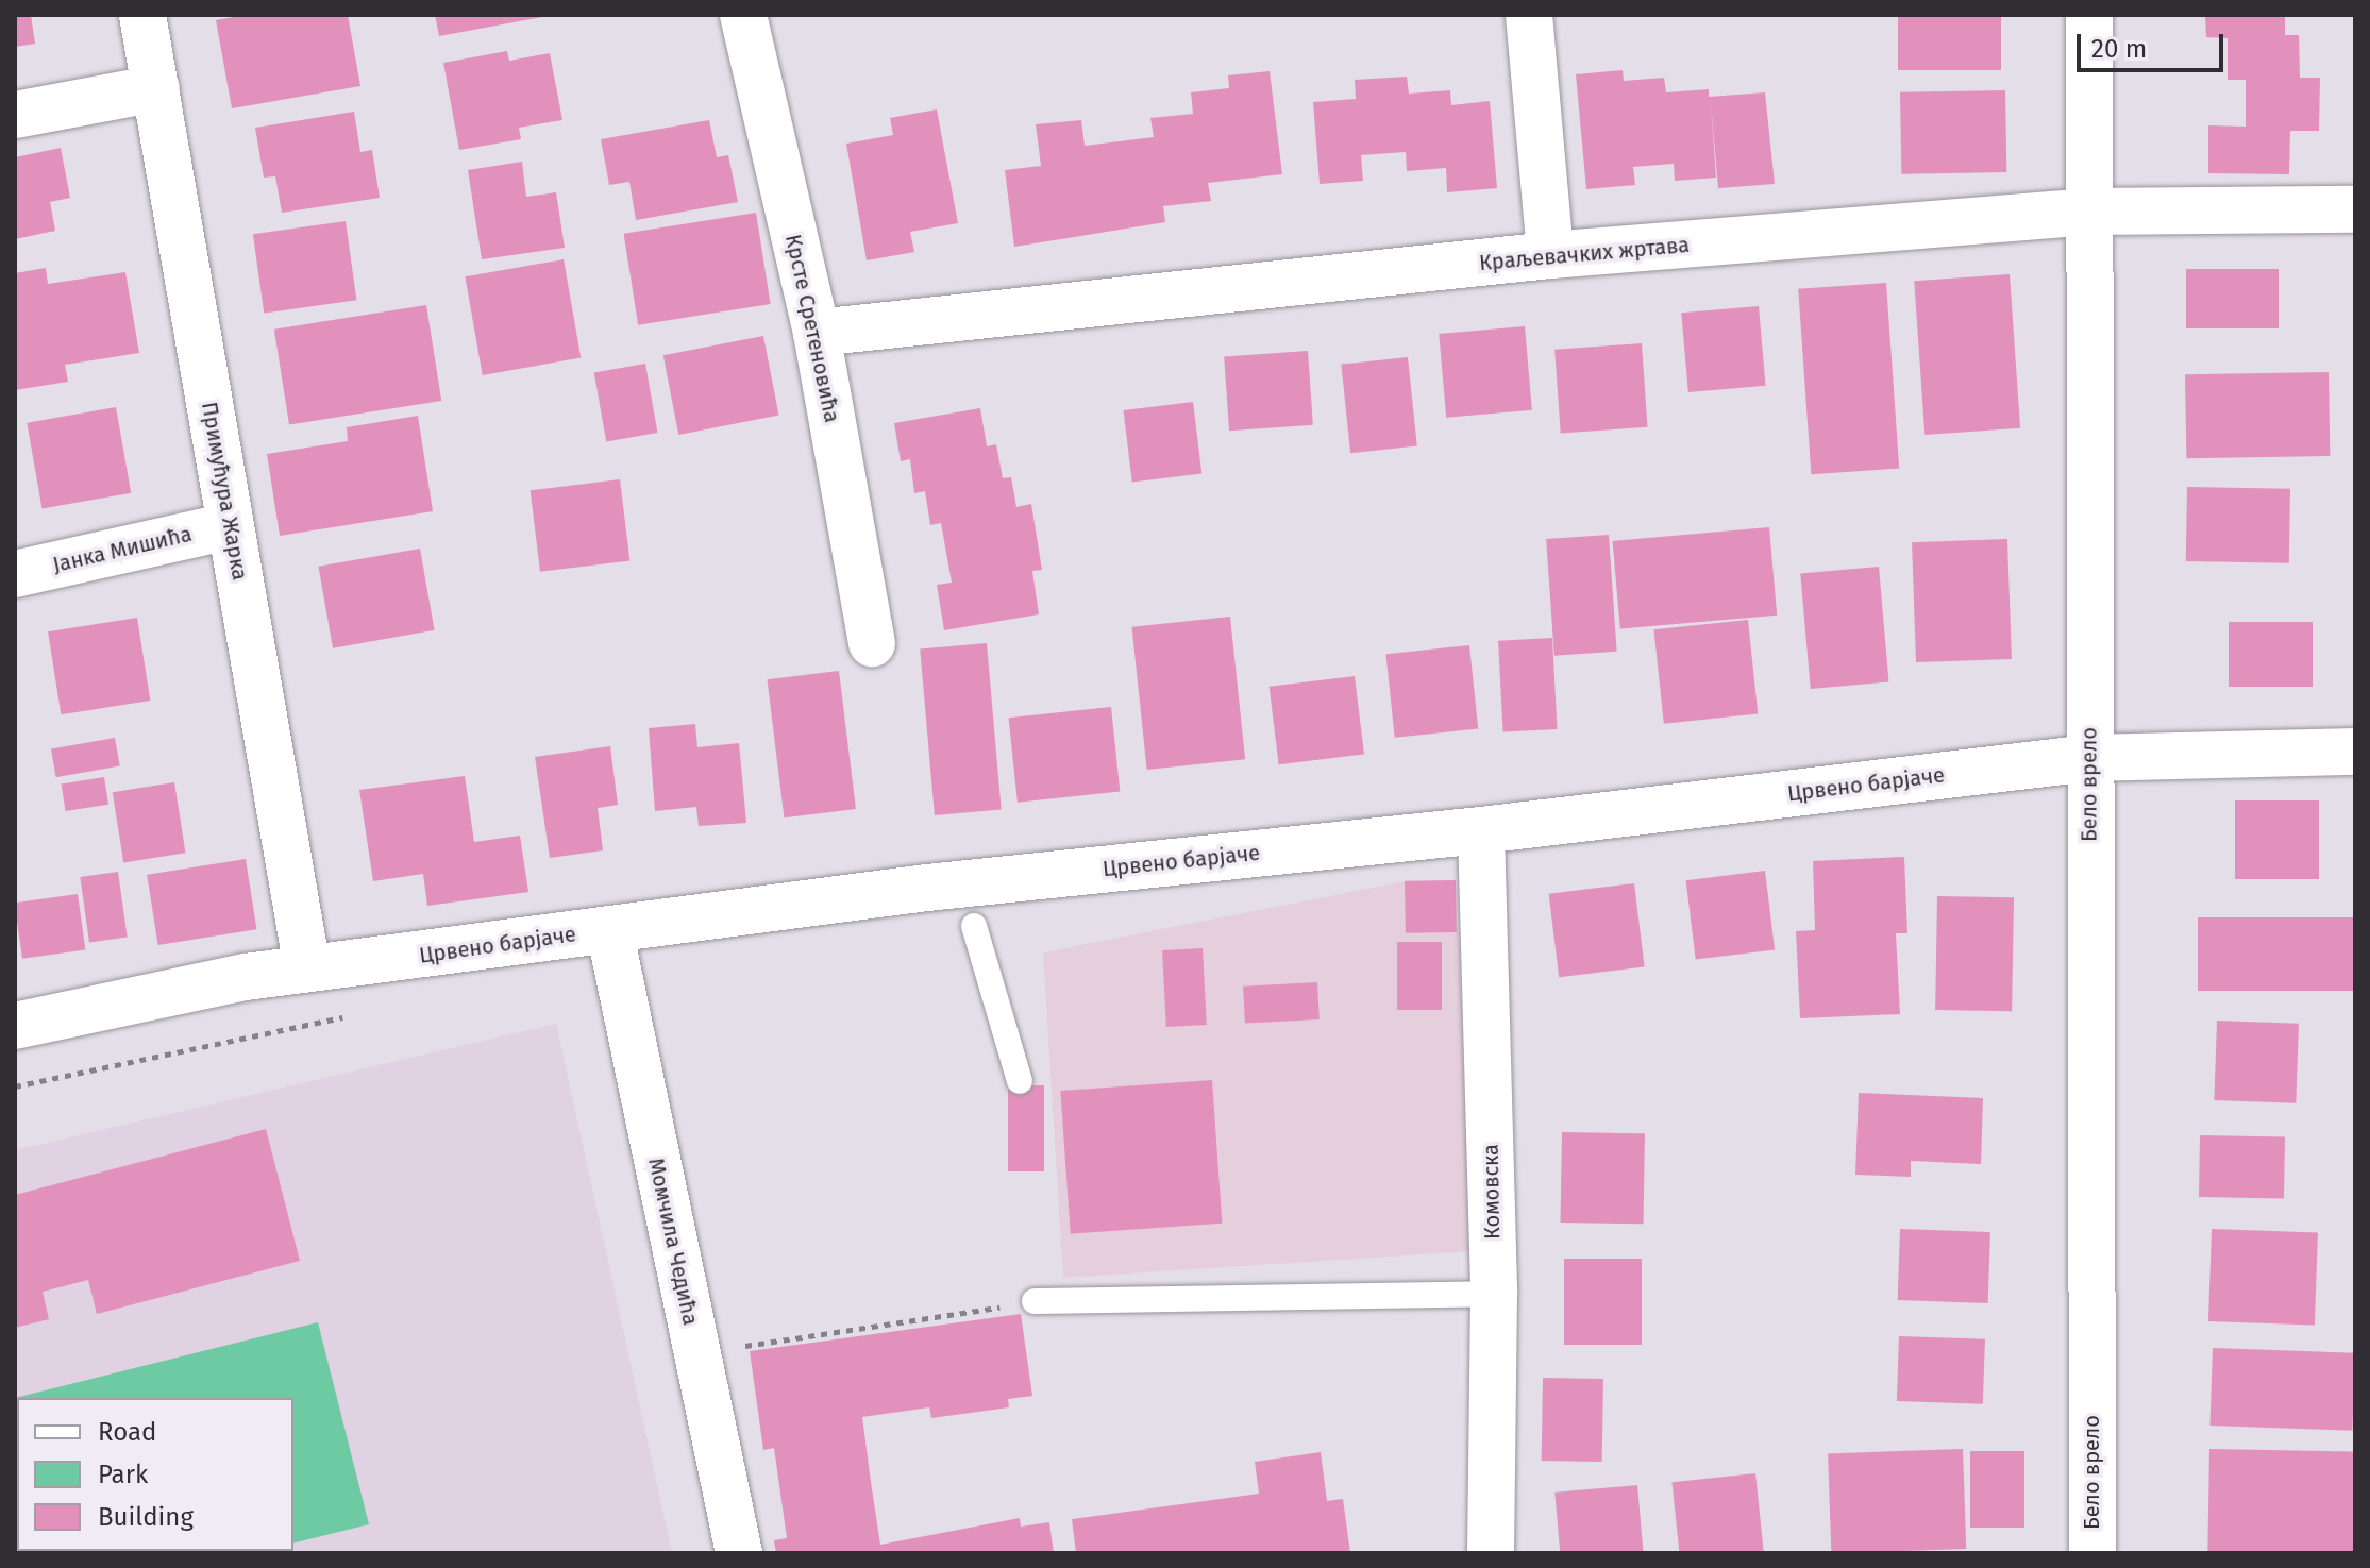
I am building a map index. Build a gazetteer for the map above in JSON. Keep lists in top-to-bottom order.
{
  "streets": {
    "street": [
      "Краљевачких жртава",
      "Крсте Сретеновића",
      "Примућура Жарка",
      "Јанка Мишића",
      "Црвено барјаче",
      "Бело врело",
      "Комовска",
      "Момчила Чедића"
    ]
  },
  "crossings": [
    ["Краљевачких жртава", "Крсте Сретеновића"],
    ["Краљевачких жртава", "Бело врело"],
    ["Примућура Жарка", "Јанка Мишића"],
    ["Примућура Жарка", "Црвено барјаче"],
    ["Црвено барјаче", "Бело врело"],
    ["Црвено барјаче", "Комовска"],
    ["Црвено барјаче", "Момчила Чедића"]
  ],
  "legend": ["Road", "Park", "Building"],
  "scale_bar": "20 m"
}
